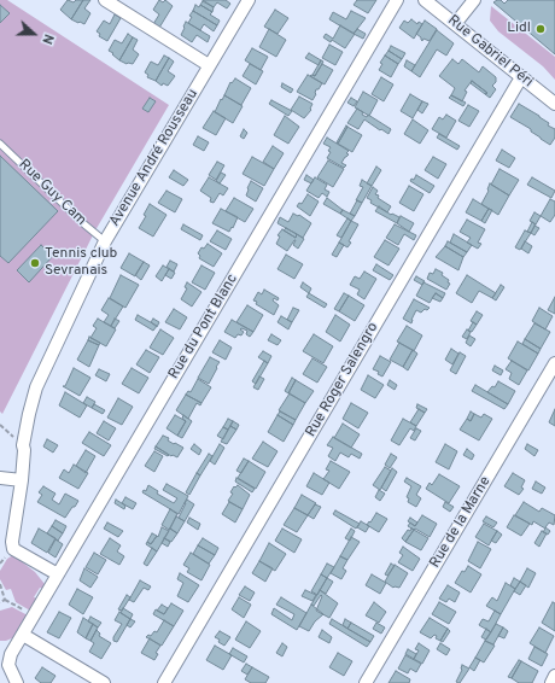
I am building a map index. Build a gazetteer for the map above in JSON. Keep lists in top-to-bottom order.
{
  "streets": {
    "street": [
      "Rue Gabriel Péri",
      "Avenue André Rousseau",
      "Rue du Pont Blanc",
      "Rue Roger Salengro",
      "Rue de la Marne"
    ],
    "lane": ["Rue Guy Cam"]
  },
  "crossings": [
    ["Rue Gabriel Péri", "Rue Roger Salengro"],
    ["Avenue André Rousseau", "Rue Guy Cam"],
    ["Avenue André Rousseau", "Rue du Pont Blanc"]
  ],
  "places": ["Lidl", "Tennis club Sevranais"],
  "north": "right"
}
